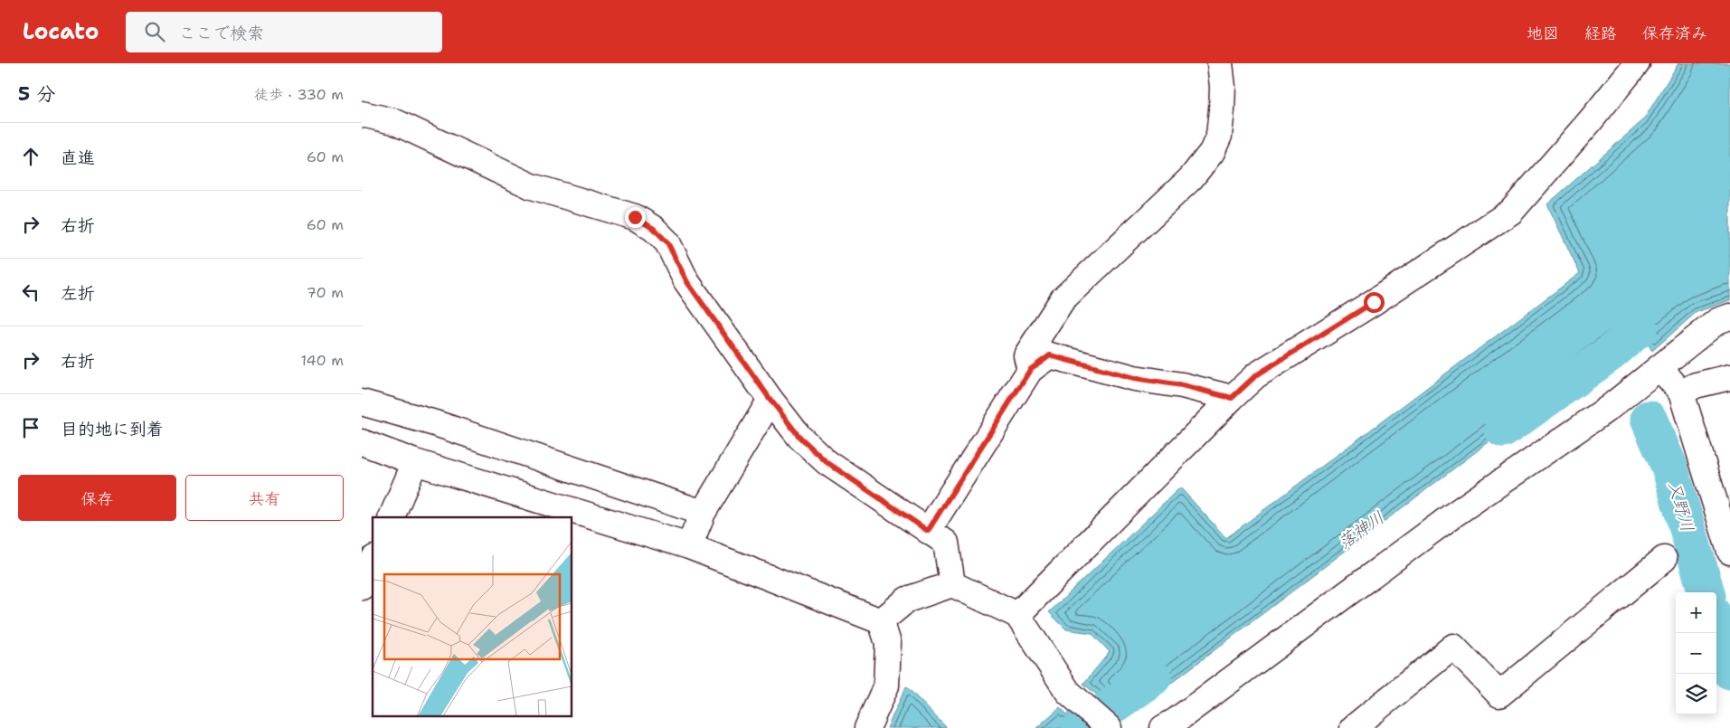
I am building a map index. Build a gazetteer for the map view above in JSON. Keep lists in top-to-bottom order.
{
  "water": ["又野川", "落神川"],
  "page": {
    "header": "Locato",
    "search": "ここで検索",
    "nav": ["地図", "経路", "保存済み"],
    "heading": ["5 分", "徒歩 · 330 m"],
    "list": [
      ["直進", "60 m"],
      ["右折", "60 m"],
      ["左折", "70 m"],
      ["右折", "140 m"],
      "目的地に到着"
    ],
    "buttons": ["保存", "共有"],
    "map_buttons": ["+", "−"]
  }
}
